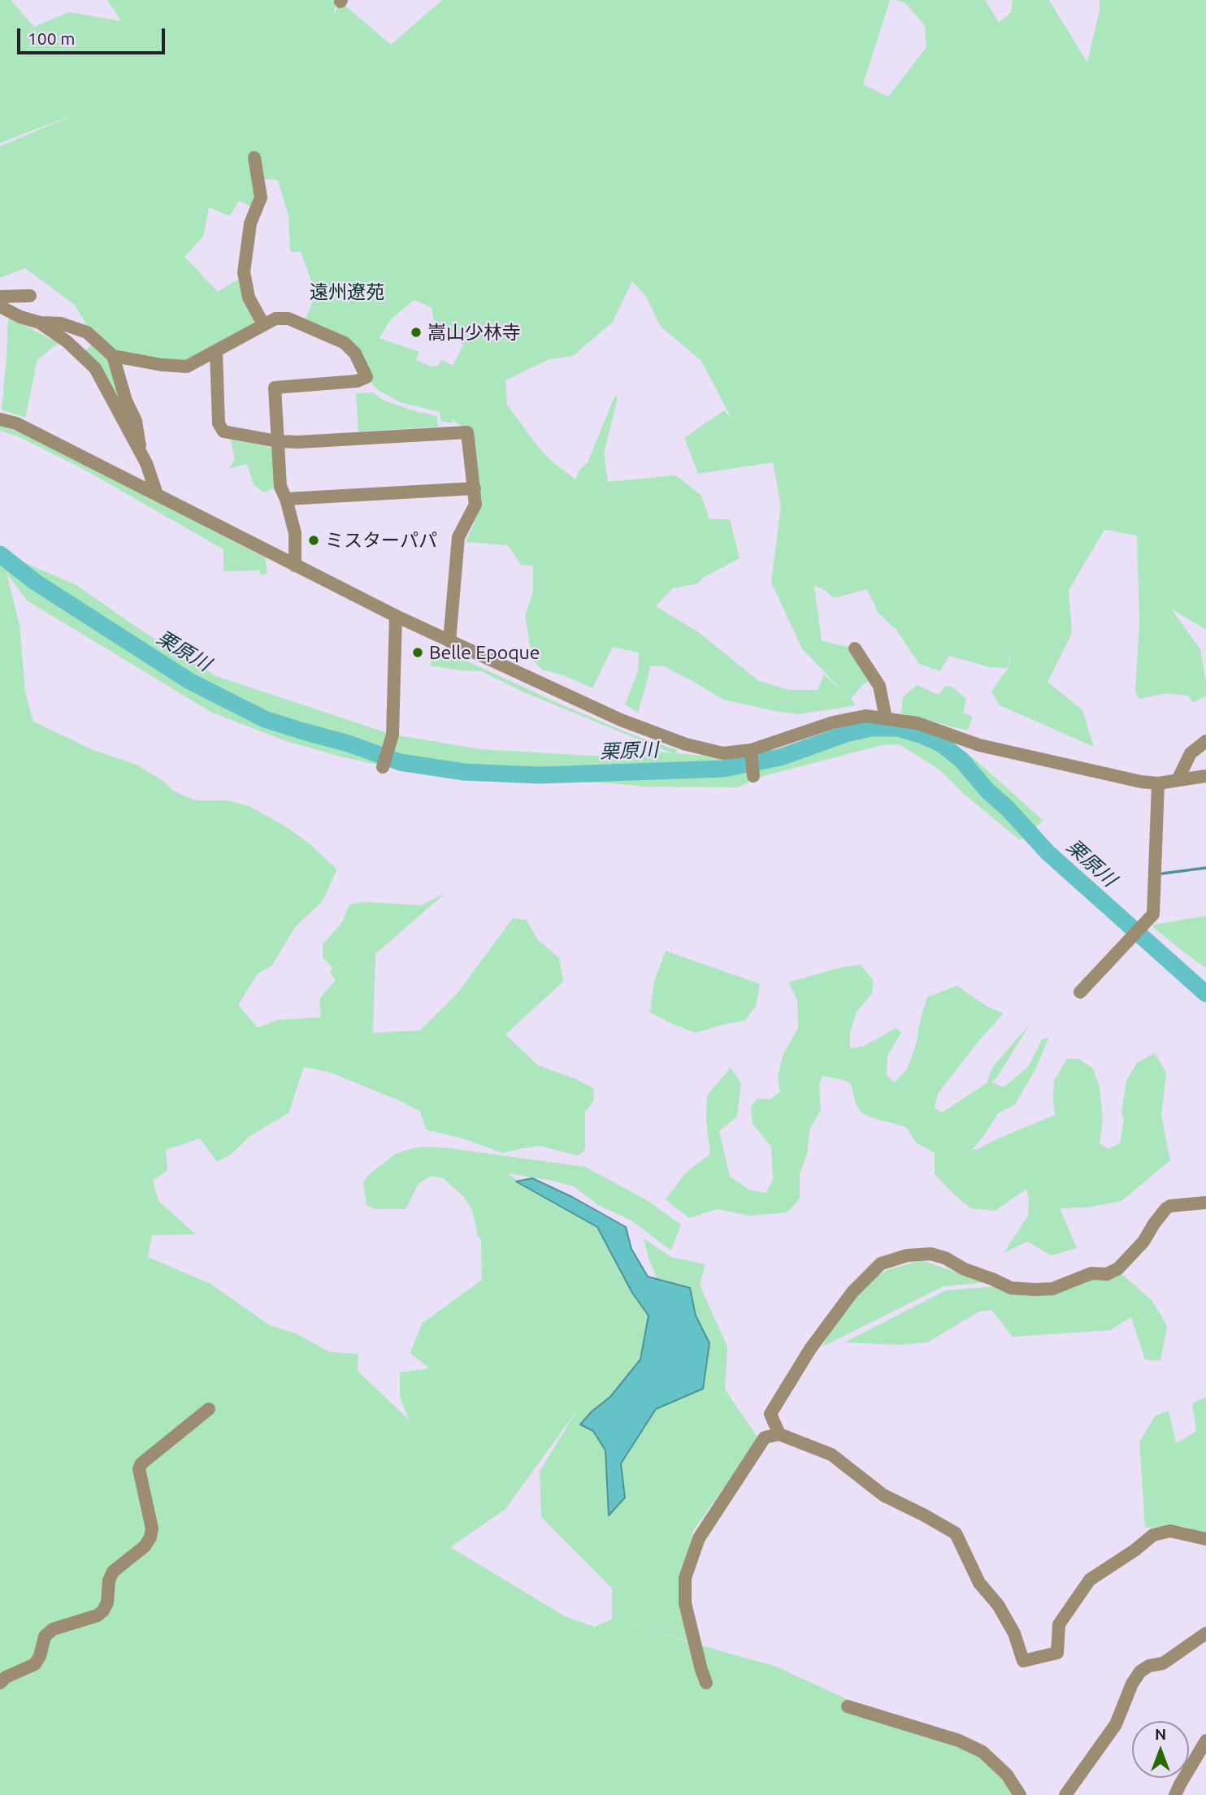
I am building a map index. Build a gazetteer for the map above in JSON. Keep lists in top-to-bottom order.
{
  "water": ["栗原川"],
  "parks": ["遠州遼苑"],
  "places": ["嵩山少林寺", "ミスターパパ", "Belle Epoque"],
  "scale_bar": "100 m",
  "north": "top"
}
